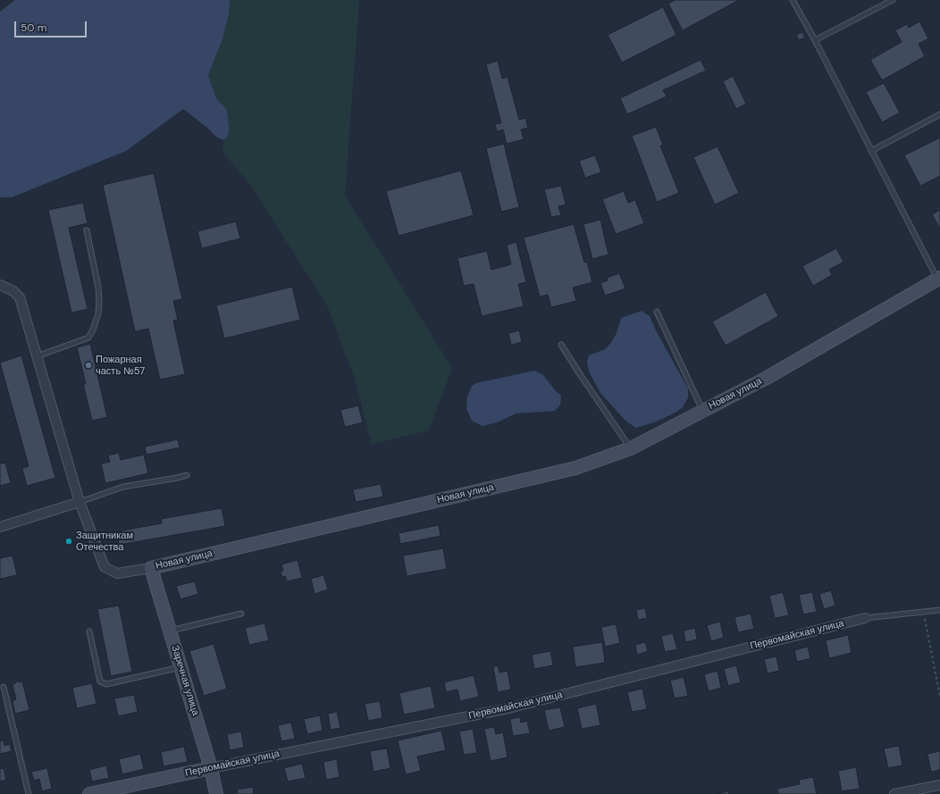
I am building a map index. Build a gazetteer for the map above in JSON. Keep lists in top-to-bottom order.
{
  "streets": {
    "street": ["Новая улица", "Первомайская улица", "Заречная улица"]
  },
  "crossings": [
    ["Новая улица", "Заречная улица"],
    ["Первомайская улица", "Заречная улица"]
  ],
  "places": ["Пожарная часть №57", "Защитникам Отечества"],
  "scale_bar": "50 m"
}
